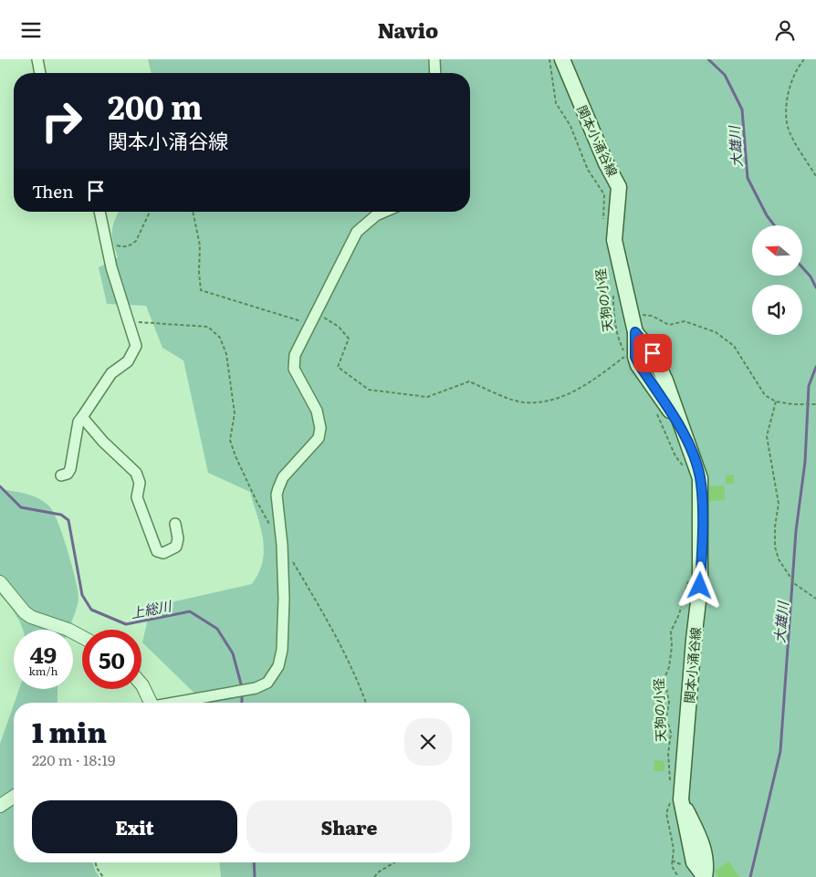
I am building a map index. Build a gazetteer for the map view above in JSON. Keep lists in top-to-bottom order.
{
  "streets": {
    "main road": ["関本小涌谷線"],
    "path": ["天狗の小径"]
  },
  "water": ["大雄川", "上総川"],
  "north": "left",
  "page": {
    "header": "Navio",
    "turn": ["200 m", "関本小涌谷線"],
    "then": "Then",
    "speed": "49 km/h",
    "limit": "50",
    "heading": ["1 min", "220 m · 18:19"],
    "buttons": ["Exit", "Share"]
  }
}
